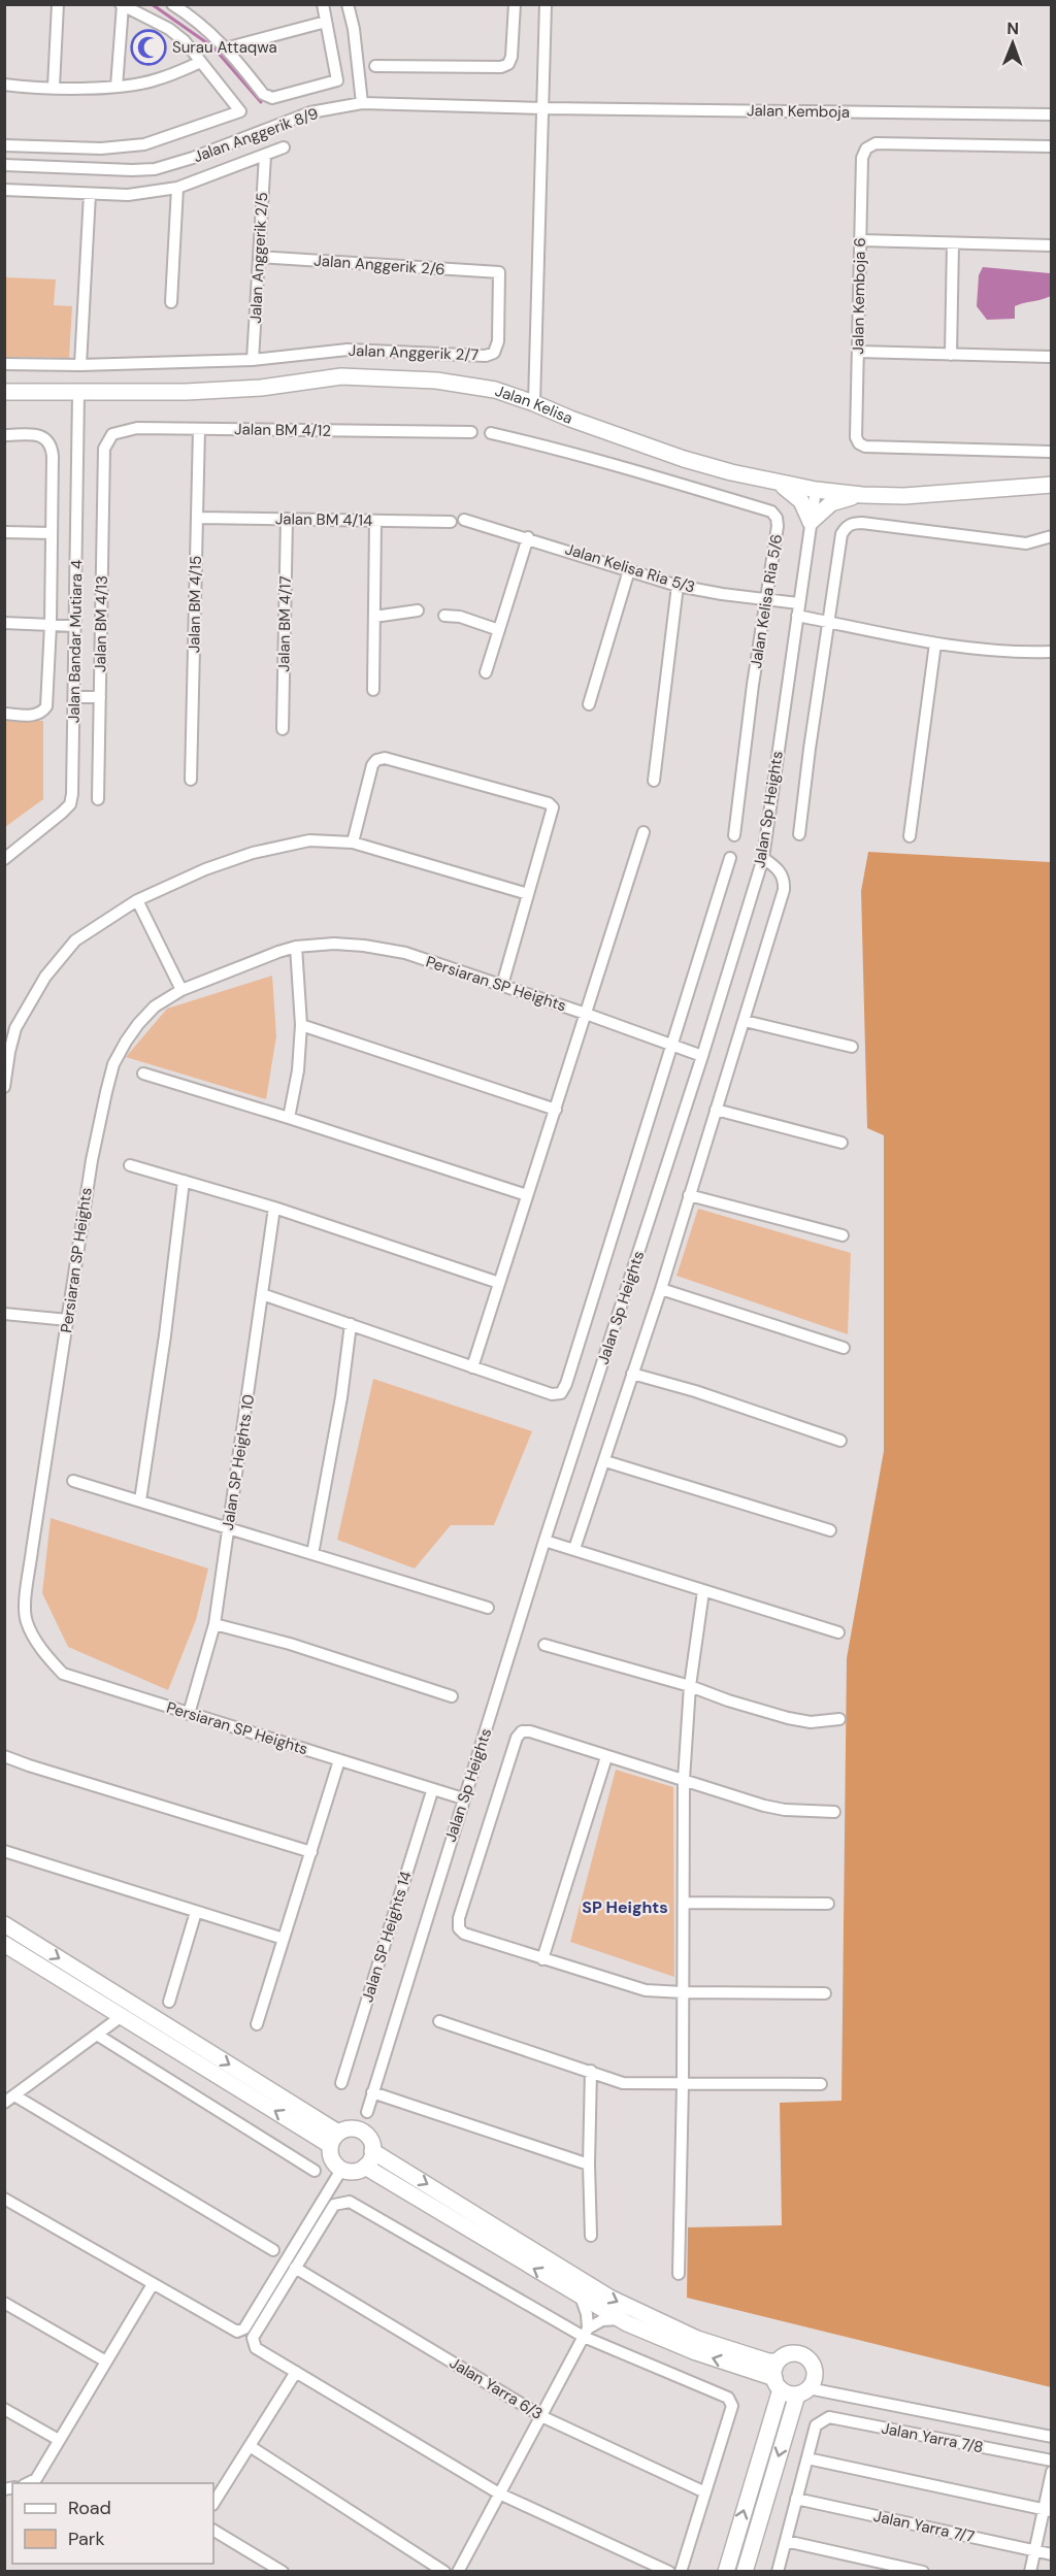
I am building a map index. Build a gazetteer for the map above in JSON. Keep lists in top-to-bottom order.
{
  "streets": {
    "street": [
      "Jalan Kemboja",
      "Jalan Anggerik 8/9",
      "Jalan Anggerik 2/5",
      "Jalan Anggerik 2/6",
      "Jalan Kemboja 6",
      "Jalan Anggerik 2/7",
      "Jalan Kelisa",
      "Jalan BM 4/12",
      "Jalan BM 4/14",
      "Jalan Kelisa Ria 5/3",
      "Jalan Kelisa Ria 5/6",
      "Jalan BM 4/15",
      "Jalan BM 4/13",
      "Jalan BM 4/17",
      "Jalan Bandar Mutiara 4",
      "Jalan Sp Heights",
      "Persiaran SP Heights",
      "Jalan SP Heights 10",
      "Jalan SP Heights 14",
      "Jalan Yarra 6/3",
      "Jalan Yarra 7/8",
      "Jalan Yarra 7/7"
    ]
  },
  "crossings": [
    ["Jalan Kemboja", "Jalan Anggerik 8/9"],
    ["Jalan Anggerik 2/5", "Jalan Anggerik 2/6"],
    ["Jalan Anggerik 2/5", "Jalan Anggerik 2/7"],
    ["Jalan Anggerik 2/6", "Jalan Anggerik 2/7"],
    ["Jalan Kelisa", "Jalan Bandar Mutiara 4"],
    ["Jalan Kelisa", "Jalan Sp Heights"],
    ["Jalan BM 4/12", "Jalan BM 4/15"],
    ["Jalan BM 4/12", "Jalan BM 4/13"],
    ["Jalan BM 4/14", "Jalan BM 4/15"],
    ["Jalan BM 4/14", "Jalan BM 4/17"],
    ["Jalan Kelisa Ria 5/3", "Jalan Kelisa Ria 5/6"],
    ["Jalan Kelisa Ria 5/3", "Jalan Sp Heights"],
    ["Jalan Sp Heights", "Persiaran SP Heights"],
    ["Persiaran SP Heights", "Jalan SP Heights 10"],
    ["Persiaran SP Heights", "Jalan SP Heights 14"]
  ],
  "districts": ["SP Heights"],
  "places": {
    "mosque": ["Surau Attaqwa"]
  },
  "legend": ["Road", "Park"],
  "north": "top"
}
